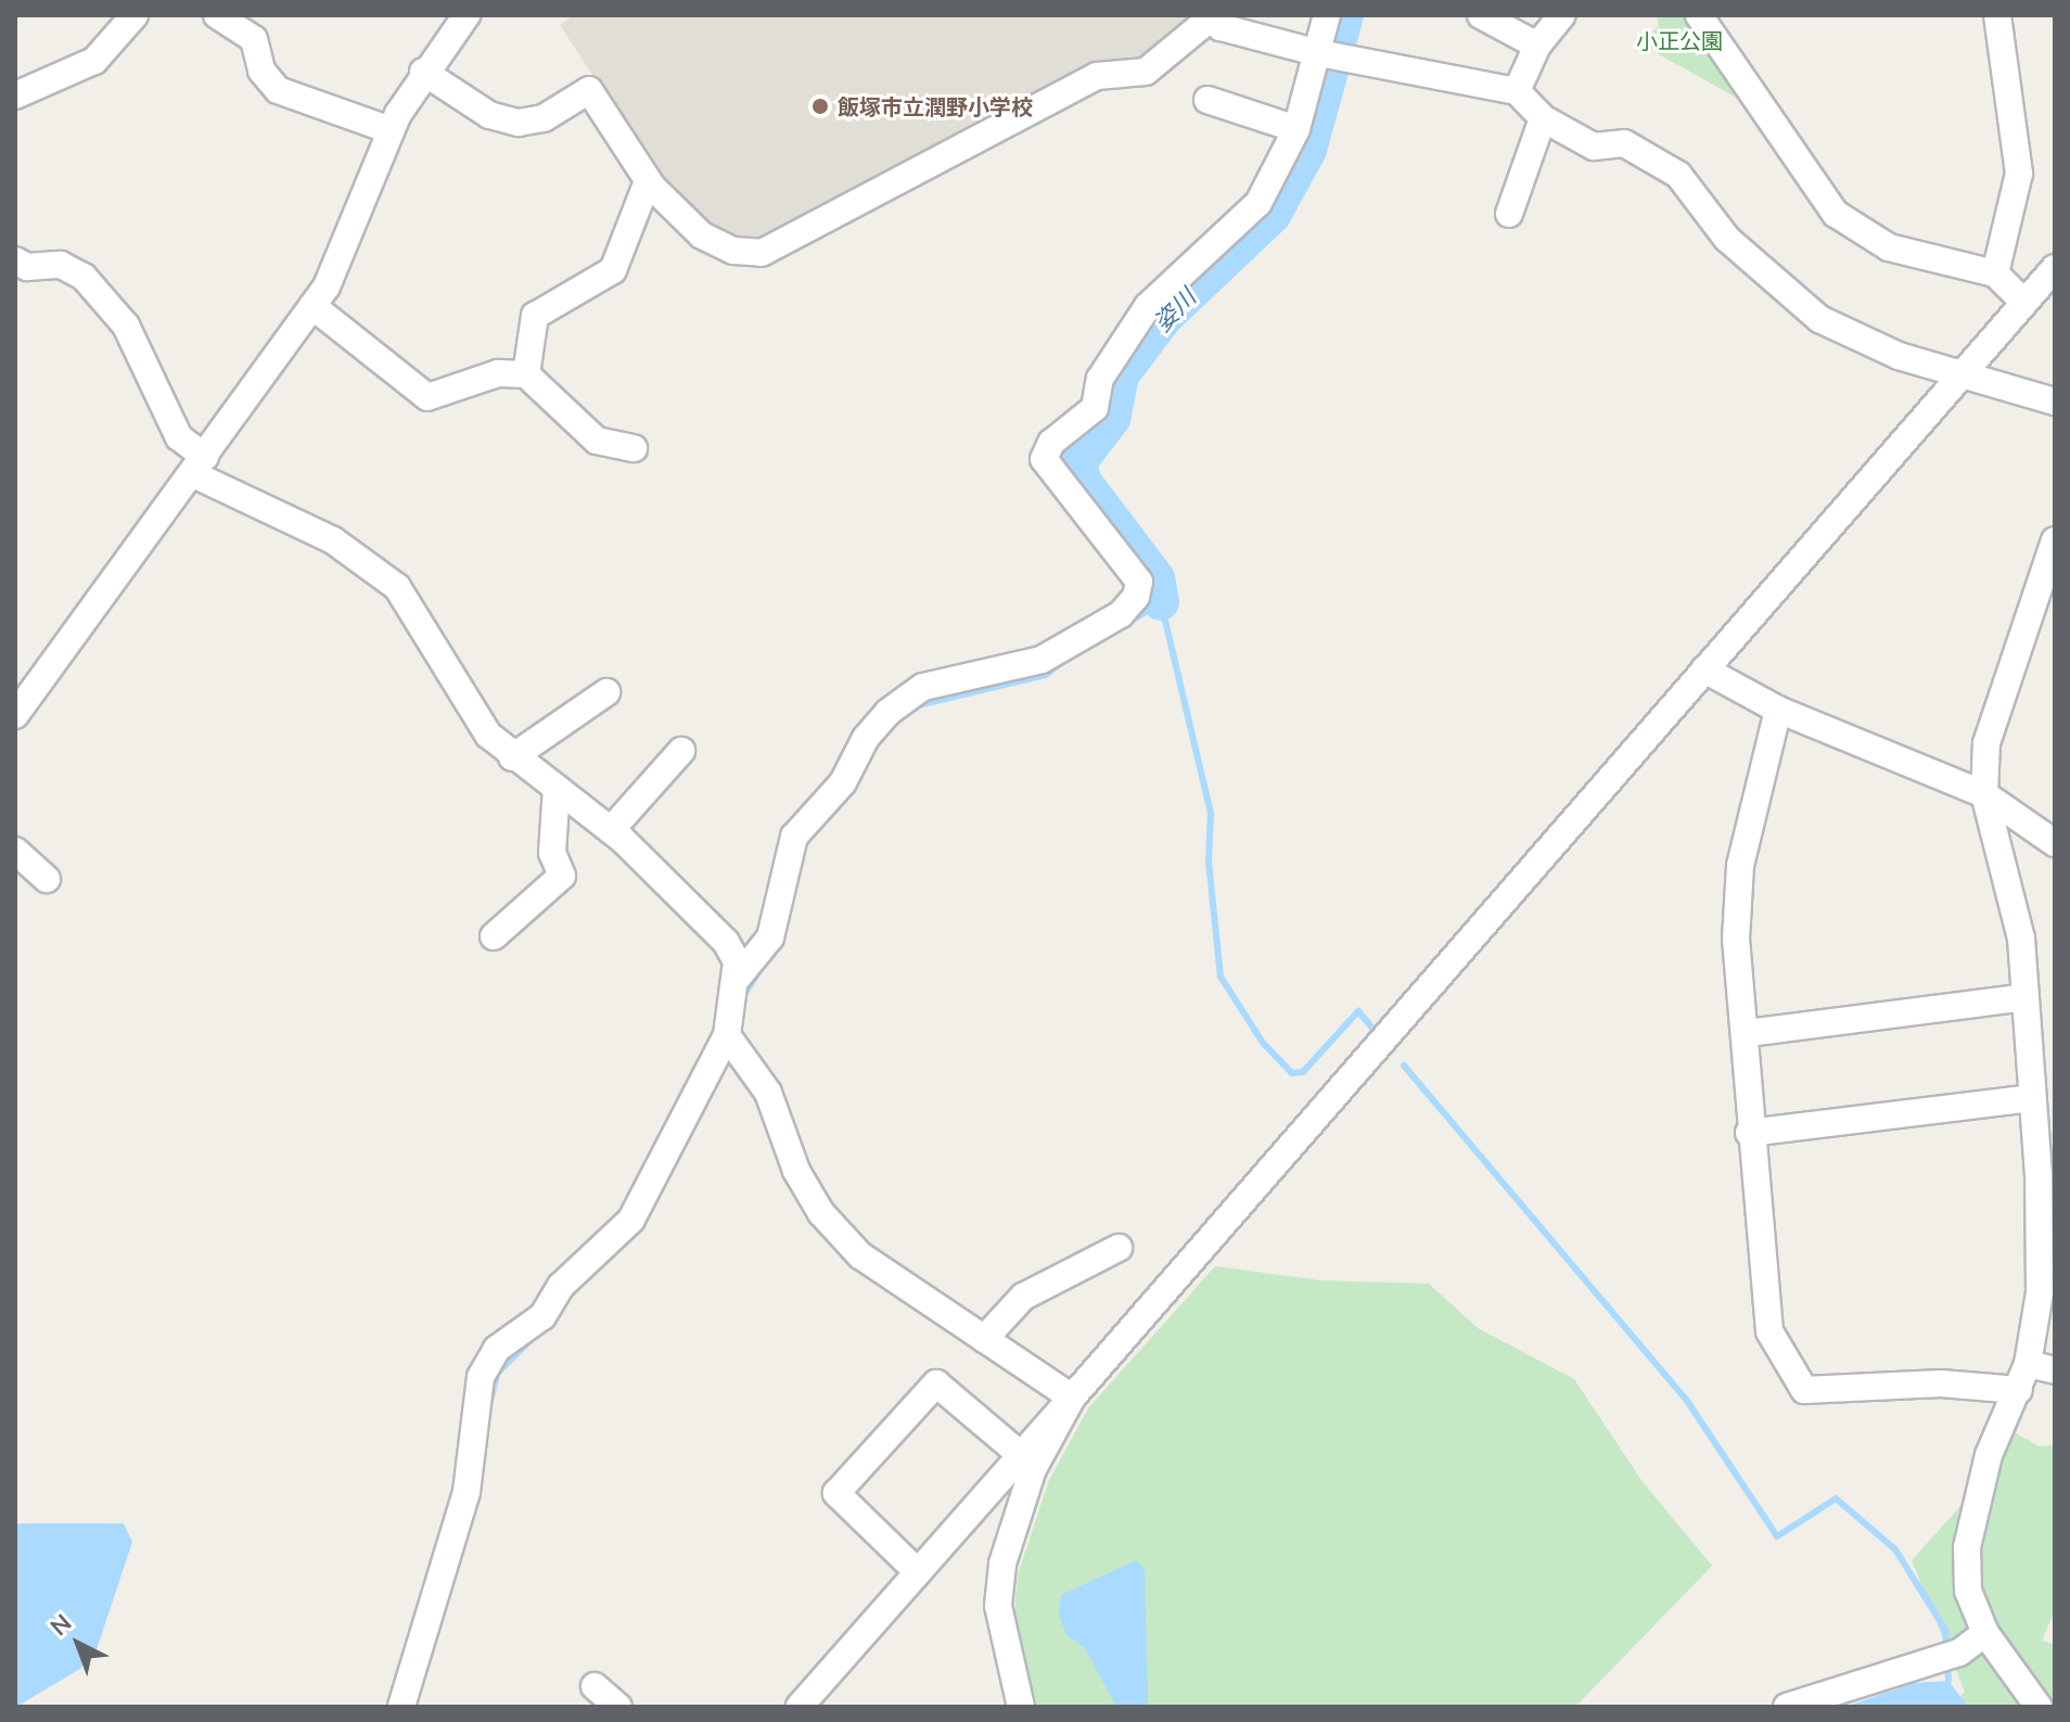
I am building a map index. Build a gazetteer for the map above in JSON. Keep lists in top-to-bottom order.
{
  "water": ["姿川"],
  "parks": ["小正公園"],
  "places": ["飯塚市立潤野小学校"],
  "north": "top left"
}
